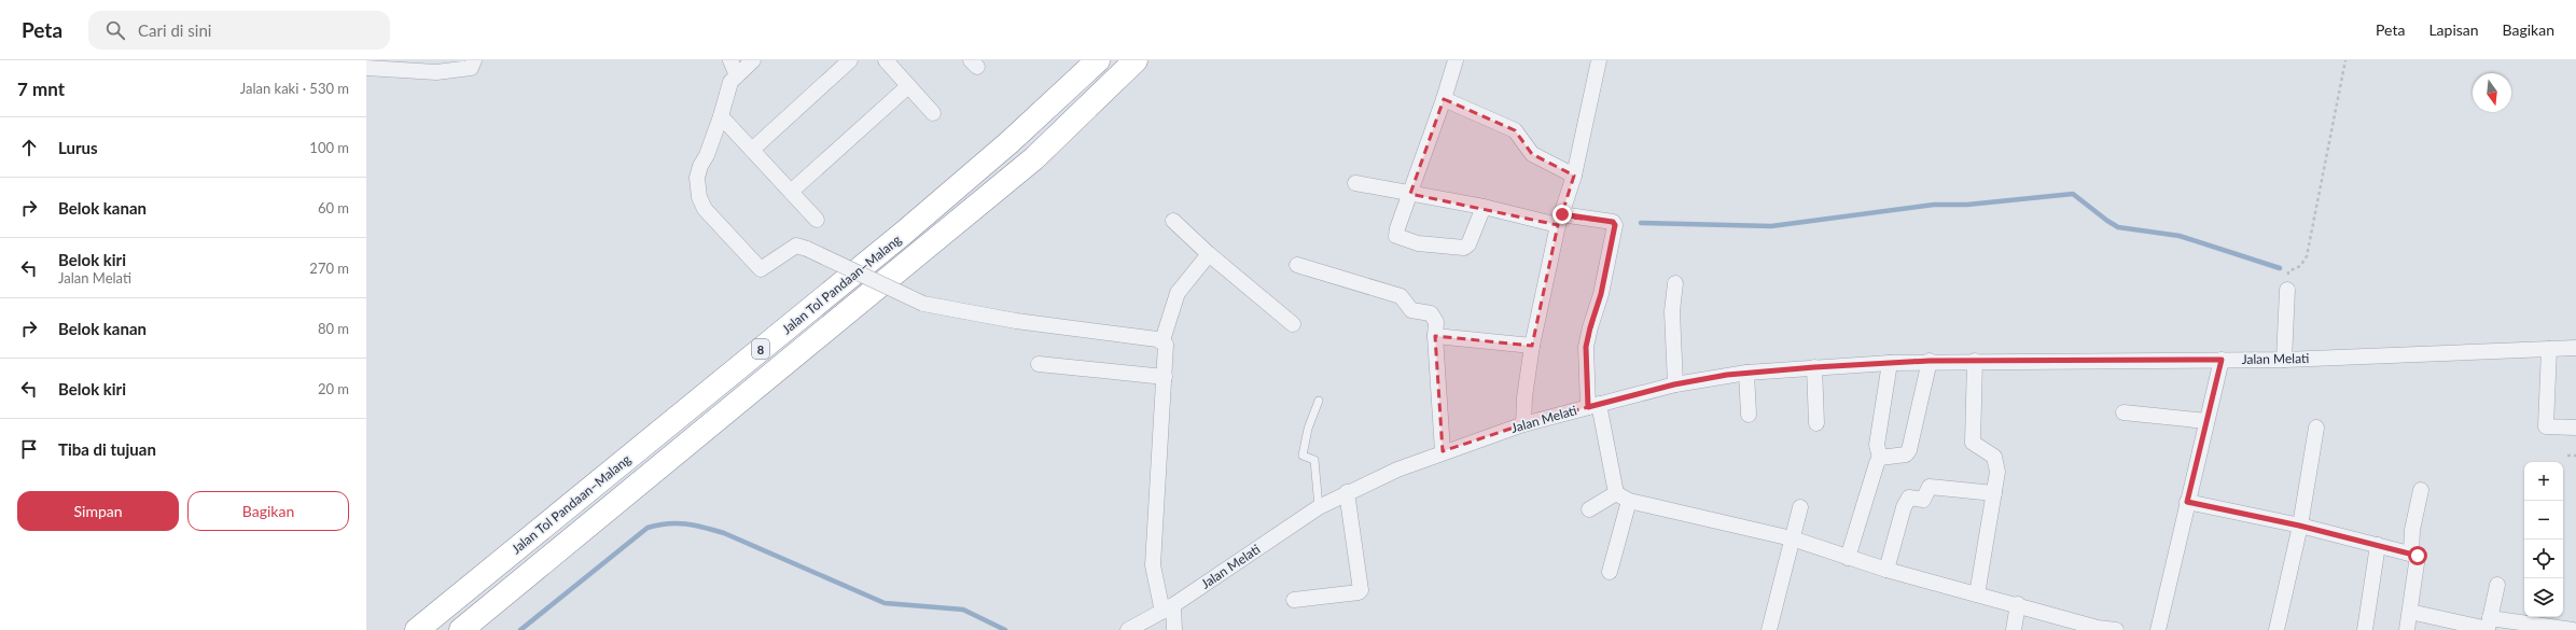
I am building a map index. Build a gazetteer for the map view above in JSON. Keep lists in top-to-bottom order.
{
  "streets": {
    "highway": ["Jalan Tol Pandaan–Malang", "8"],
    "street": ["Jalan Melati"]
  },
  "north": "bottom",
  "page": {
    "header": "Peta",
    "search": "Cari di sini",
    "nav": ["Peta", "Lapisan", "Bagikan"],
    "heading": ["7 mnt", "Jalan kaki · 530 m"],
    "list": [
      ["Lurus", "100 m"],
      ["Belok kanan", "60 m"],
      ["Belok kiri", "Jalan Melati", "270 m"],
      ["Belok kanan", "80 m"],
      ["Belok kiri", "20 m"],
      "Tiba di tujuan"
    ],
    "map_buttons": ["+", "−"],
    "buttons": ["Simpan", "Bagikan"]
  }
}
